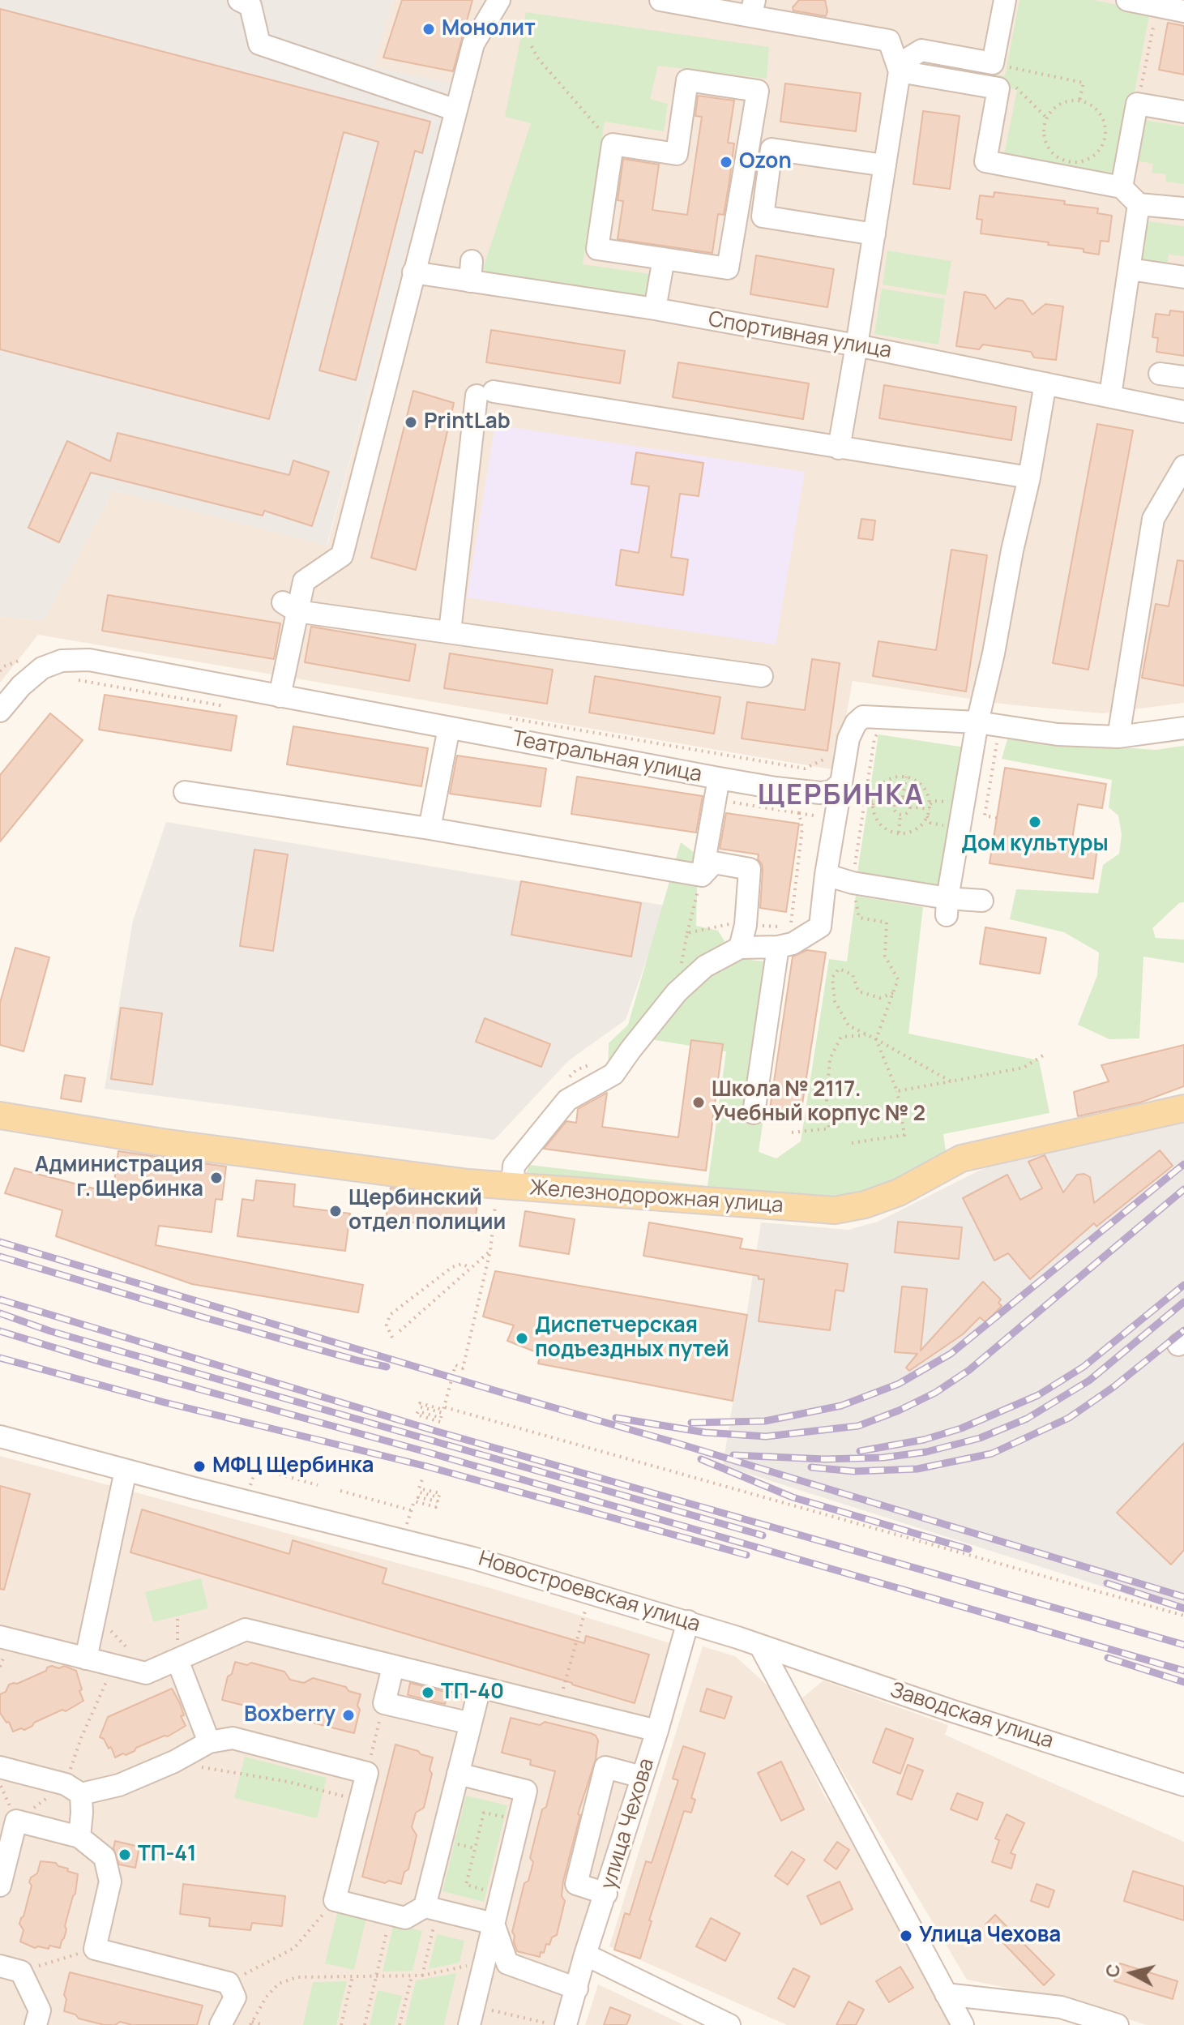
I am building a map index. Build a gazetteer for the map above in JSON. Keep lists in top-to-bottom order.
{
  "streets": {
    "main road": ["Железнодорожная улица"],
    "street": [
      "Спортивная улица",
      "Театральная улица",
      "Новостроевская улица",
      "Заводская улица",
      "улица Чехова"
    ]
  },
  "crossings": [
    ["Новостроевская улица", "Заводская улица"],
    ["Новостроевская улица", "улица Чехова"]
  ],
  "districts": ["ЩЕРБИНКА"],
  "places": [
    "Монолит",
    "Ozon",
    "PrintLab",
    "Дом культуры",
    "Школа № 2117. Учебный корпус № 2",
    "Администрация г. Щербинка",
    "Щербинский отдел полиции",
    "Диспетчерская подъездных путей",
    "МФЦ Щербинка",
    "ТП-40",
    "Boxberry",
    "ТП-41",
    "Улица Чехова"
  ],
  "north": "left"
}
